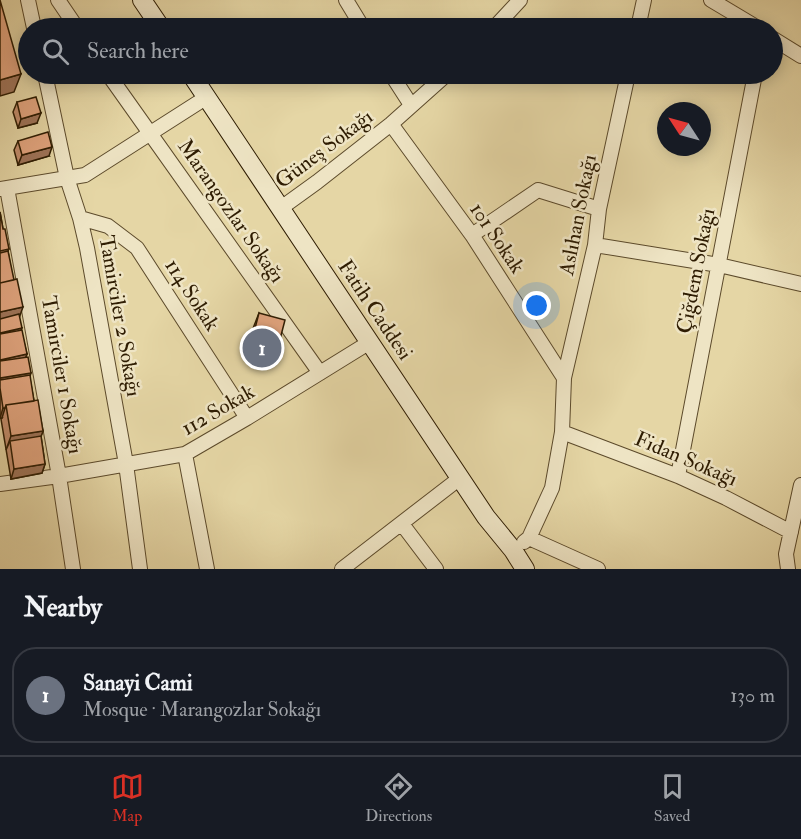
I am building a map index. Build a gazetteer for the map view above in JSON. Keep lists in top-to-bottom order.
{
  "streets": {
    "main road": ["Fatih Caddesi"],
    "street": [
      "Güneş Sokağı",
      "Marangozlar Sokağı",
      "Aslıhan Sokağı",
      "101 Sokak",
      "Çiğdem Sokağı",
      "114 Sokak",
      "Tamirciler 2 Sokağı",
      "Tamirciler 1 Sokağı",
      "112 Sokak",
      "Fidan Sokağı"
    ]
  },
  "crossings": [
    ["Güneş Sokağı", "101 Sokak"],
    ["Güneş Sokağı", "Fatih Caddesi"],
    ["Marangozlar Sokağı", "112 Sokak"],
    ["Aslıhan Sokağı", "101 Sokak"],
    ["Aslıhan Sokağı", "Fidan Sokağı"],
    ["Çiğdem Sokağı", "Fidan Sokağı"],
    ["114 Sokak", "Tamirciler 2 Sokağı"],
    ["114 Sokak", "112 Sokak"],
    ["Fatih Caddesi", "112 Sokak"],
    ["Tamirciler 2 Sokağı", "112 Sokak"],
    ["Tamirciler 1 Sokağı", "112 Sokak"]
  ],
  "north": "top left",
  "page": {
    "search": "Search here",
    "pins": "1",
    "heading": "Nearby",
    "list": [
      {
        "mark": "1",
        "name": "Sanayi Cami",
        "note": "Mosque · Marangozlar Sokağı",
        "value": "130 m"
      }
    ],
    "nav": ["Map", "Directions", "Saved"]
  }
}
